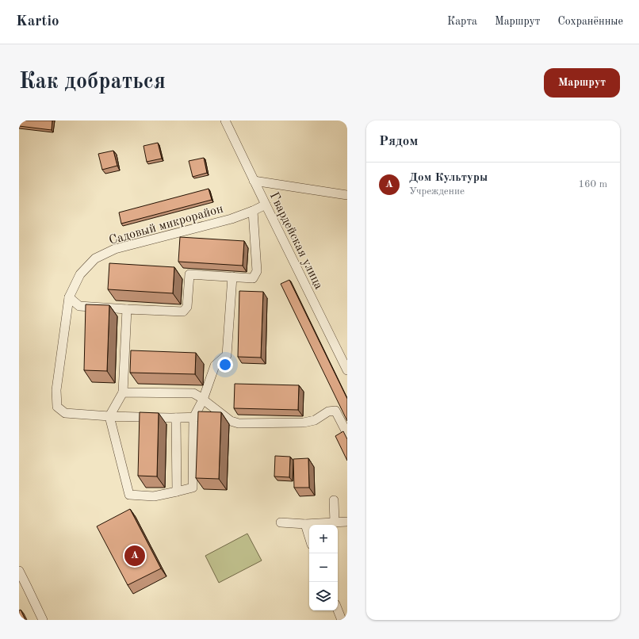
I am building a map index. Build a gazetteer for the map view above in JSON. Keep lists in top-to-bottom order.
{
  "streets": {
    "street": ["Садовый микрорайон", "Гвардейская улица"]
  },
  "crossings": [
    ["Садовый микрорайон", "Гвардейская улица"]
  ],
  "page": {
    "header": "Kartio",
    "nav": ["Карта", "Маршрут", "Сохранённые"],
    "buttons": "Маршрут",
    "title": "Как добраться",
    "heading": "Рядом",
    "list": [
      {
        "mark": "A",
        "name": "Дом Культуры",
        "note": "Учреждение",
        "value": "160 m"
      }
    ],
    "map_buttons": ["+", "−"],
    "pins": "A"
  }
}
